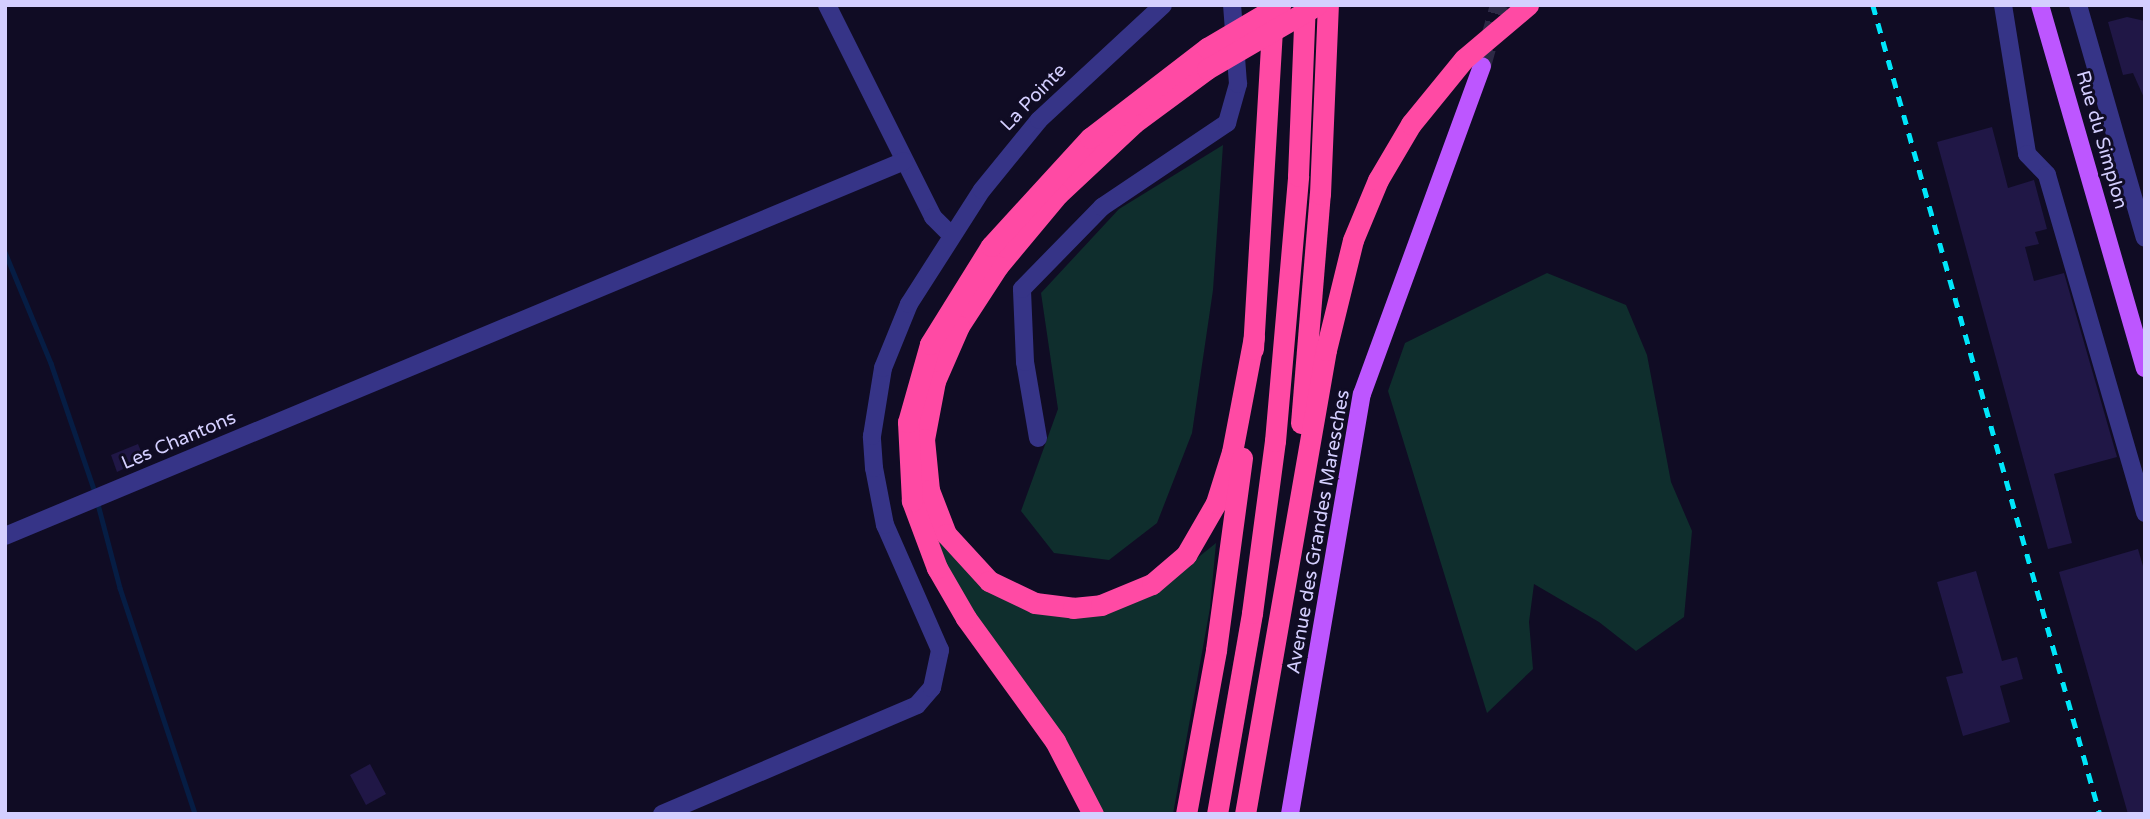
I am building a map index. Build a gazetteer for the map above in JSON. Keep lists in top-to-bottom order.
{
  "streets": {
    "main road": ["Rue du Simplon", "Avenue des Grandes Maresches"],
    "street": ["La Pointe", "Les Chantons"]
  }
}
